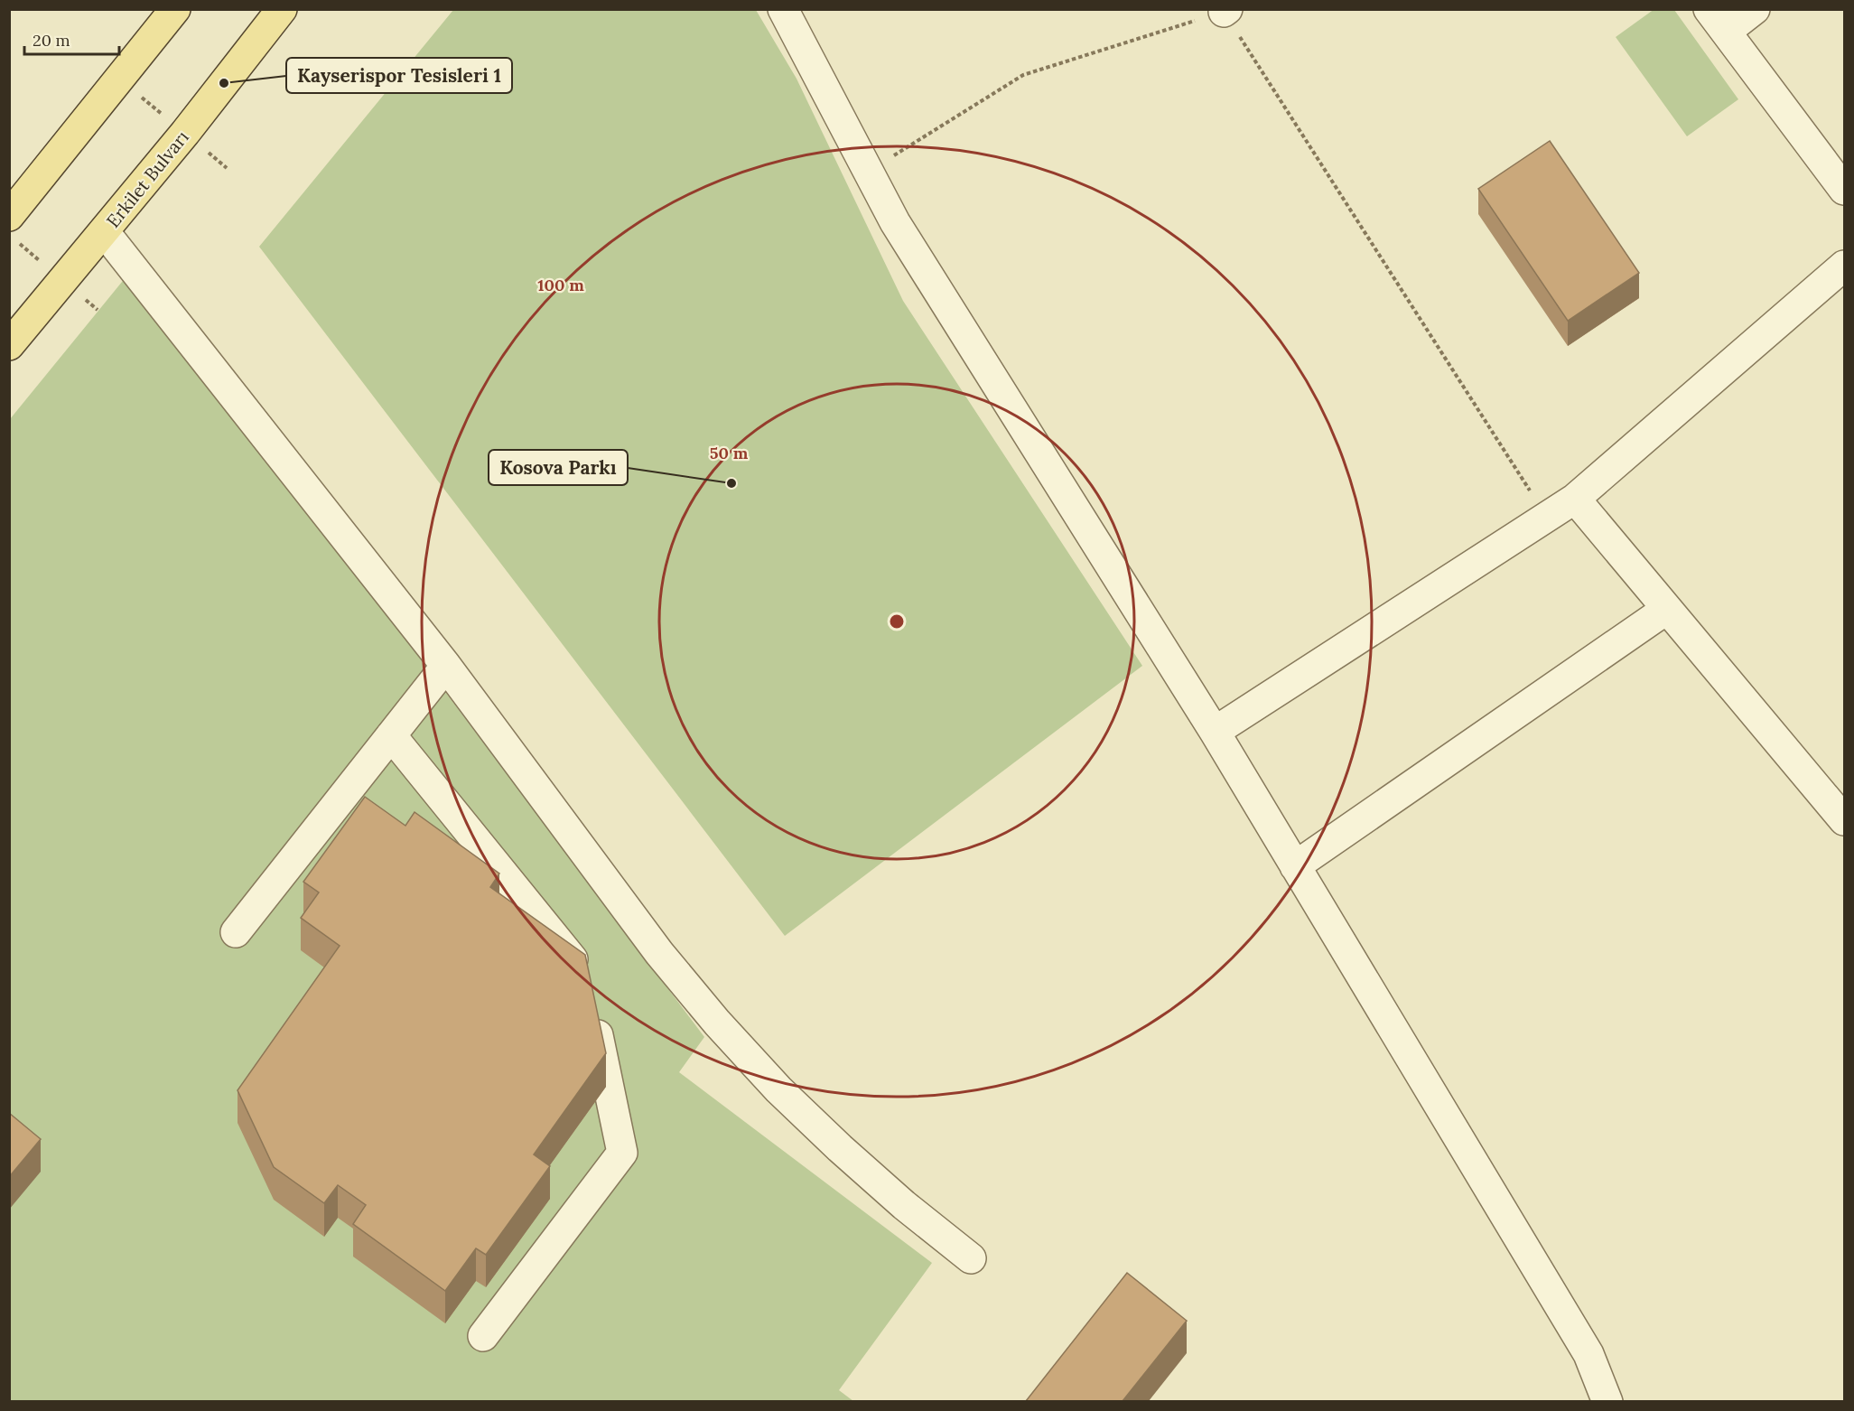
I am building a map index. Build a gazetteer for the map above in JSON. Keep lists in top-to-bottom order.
{
  "streets": {
    "main road": ["Erkilet Bulvarı"]
  },
  "places": ["Kayserispor Tesisleri 1", "Kosova Parkı"],
  "scale_bar": "20 m",
  "rings": ["100 m", "50 m"]
}
